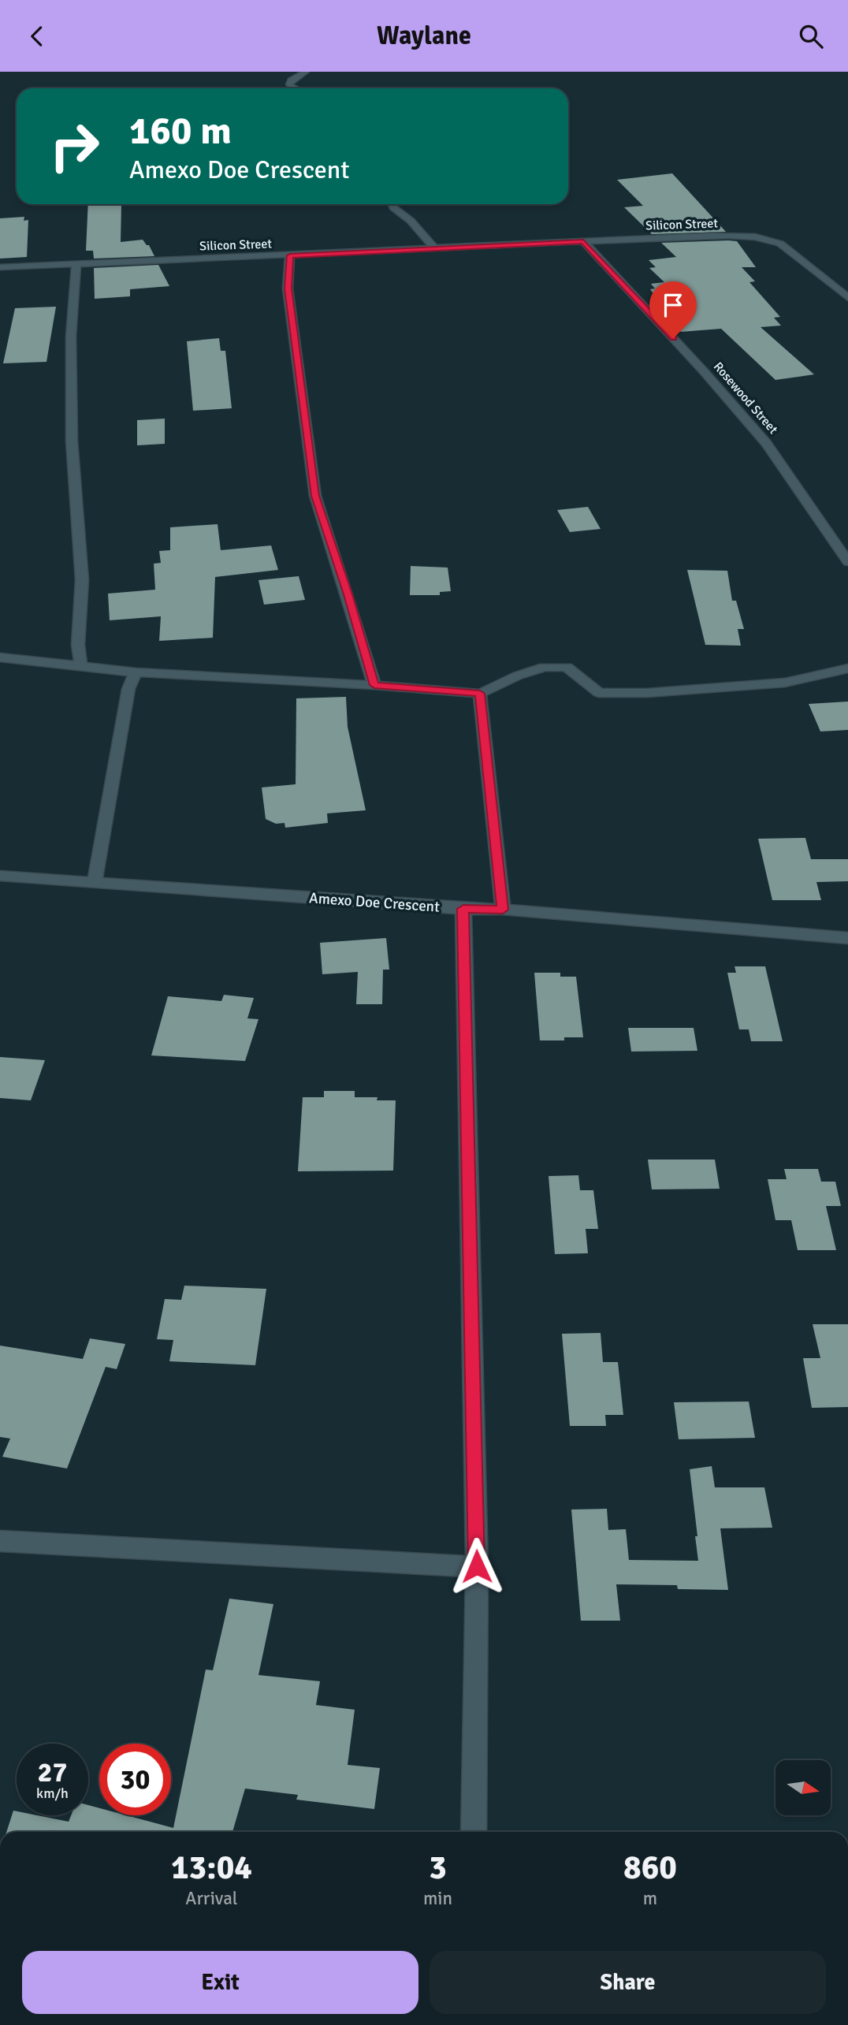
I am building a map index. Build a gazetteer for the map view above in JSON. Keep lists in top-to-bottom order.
{
  "streets": {
    "street": ["Silicon Street", "Rosewood Street", "Amexo Doe Crescent"]
  },
  "crossings": [
    ["Silicon Street", "Rosewood Street"]
  ],
  "north": "right",
  "page": {
    "header": "Waylane",
    "turn": ["160 m", "Amexo Doe Crescent"],
    "speed": "27 km/h",
    "limit": "30",
    "eta": [
      "13:04",
      "Arrival",
      "3",
      "min",
      "860",
      "m"
    ],
    "buttons": ["Exit", "Share"]
  }
}
